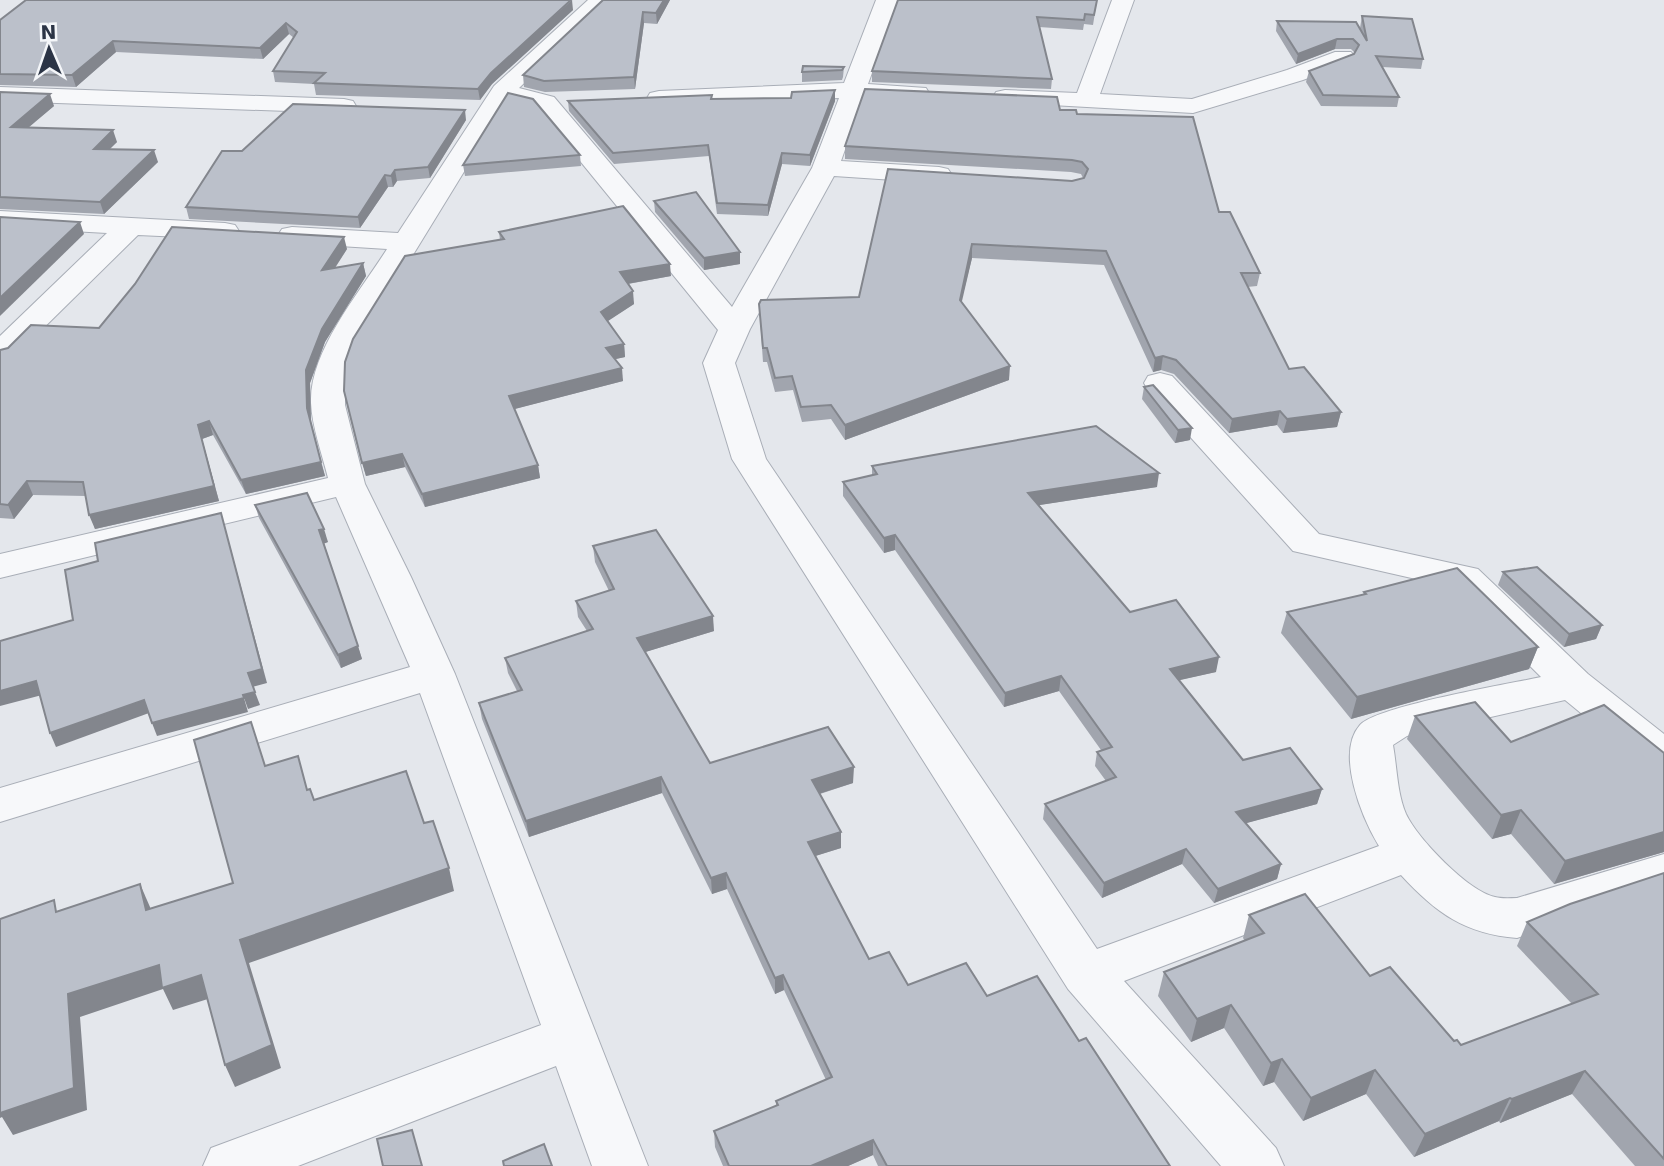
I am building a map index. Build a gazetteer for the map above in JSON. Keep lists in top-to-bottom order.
{
  "north": "top"
}
